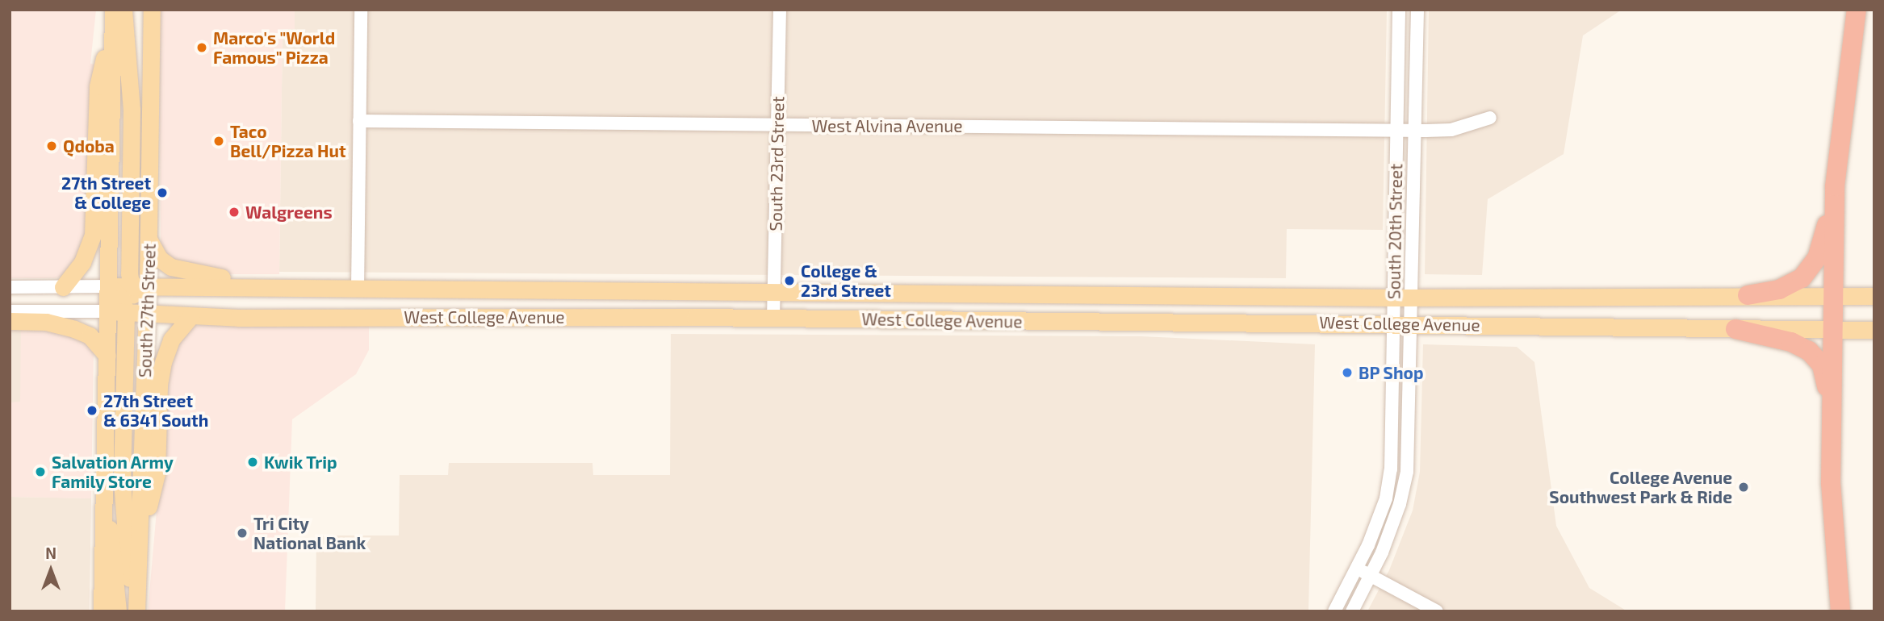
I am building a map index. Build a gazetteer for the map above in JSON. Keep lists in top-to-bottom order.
{
  "streets": {
    "main road": ["South 27th Street", "West College Avenue"],
    "street": ["West Alvina Avenue", "South 23rd Street", "South 20th Street"]
  },
  "crossings": [
    ["West Alvina Avenue", "South 23rd Street"],
    ["West Alvina Avenue", "South 20th Street"],
    ["South 23rd Street", "West College Avenue"],
    ["South 20th Street", "West College Avenue"],
    ["South 27th Street", "West College Avenue"]
  ],
  "places": [
    "Marco's \"World Famous\" Pizza",
    "Taco Bell/Pizza Hut",
    "Qdoba",
    "27th Street & College",
    "Walgreens",
    "College & 23rd Street",
    "BP Shop",
    "27th Street & 6341 South",
    "Kwik Trip",
    "Salvation Army Family Store",
    "College Avenue Southwest Park & Ride",
    "Tri City National Bank"
  ],
  "north": "top"
}
